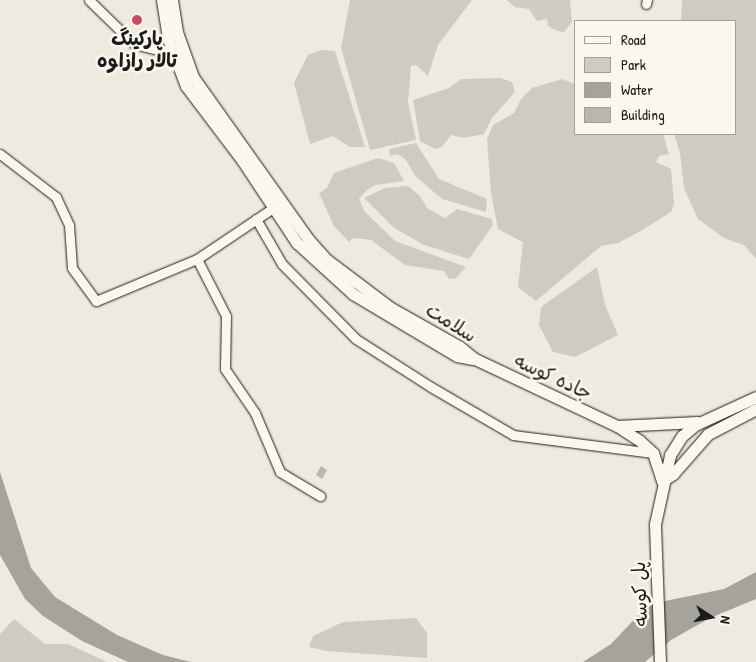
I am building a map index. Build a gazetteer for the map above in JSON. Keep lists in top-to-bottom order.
{
  "streets": {
    "main road": ["سلامت", "جاده کوسه", "پل کوسه"]
  },
  "crossings": [
    ["سلامت", "جاده کوسه"],
    ["جاده کوسه", "پل کوسه"]
  ],
  "places": ["پارکینگ تالار رازاوه"],
  "legend": [
    "Road",
    "Park",
    "Water",
    "Building"
  ],
  "north": "right"
}
